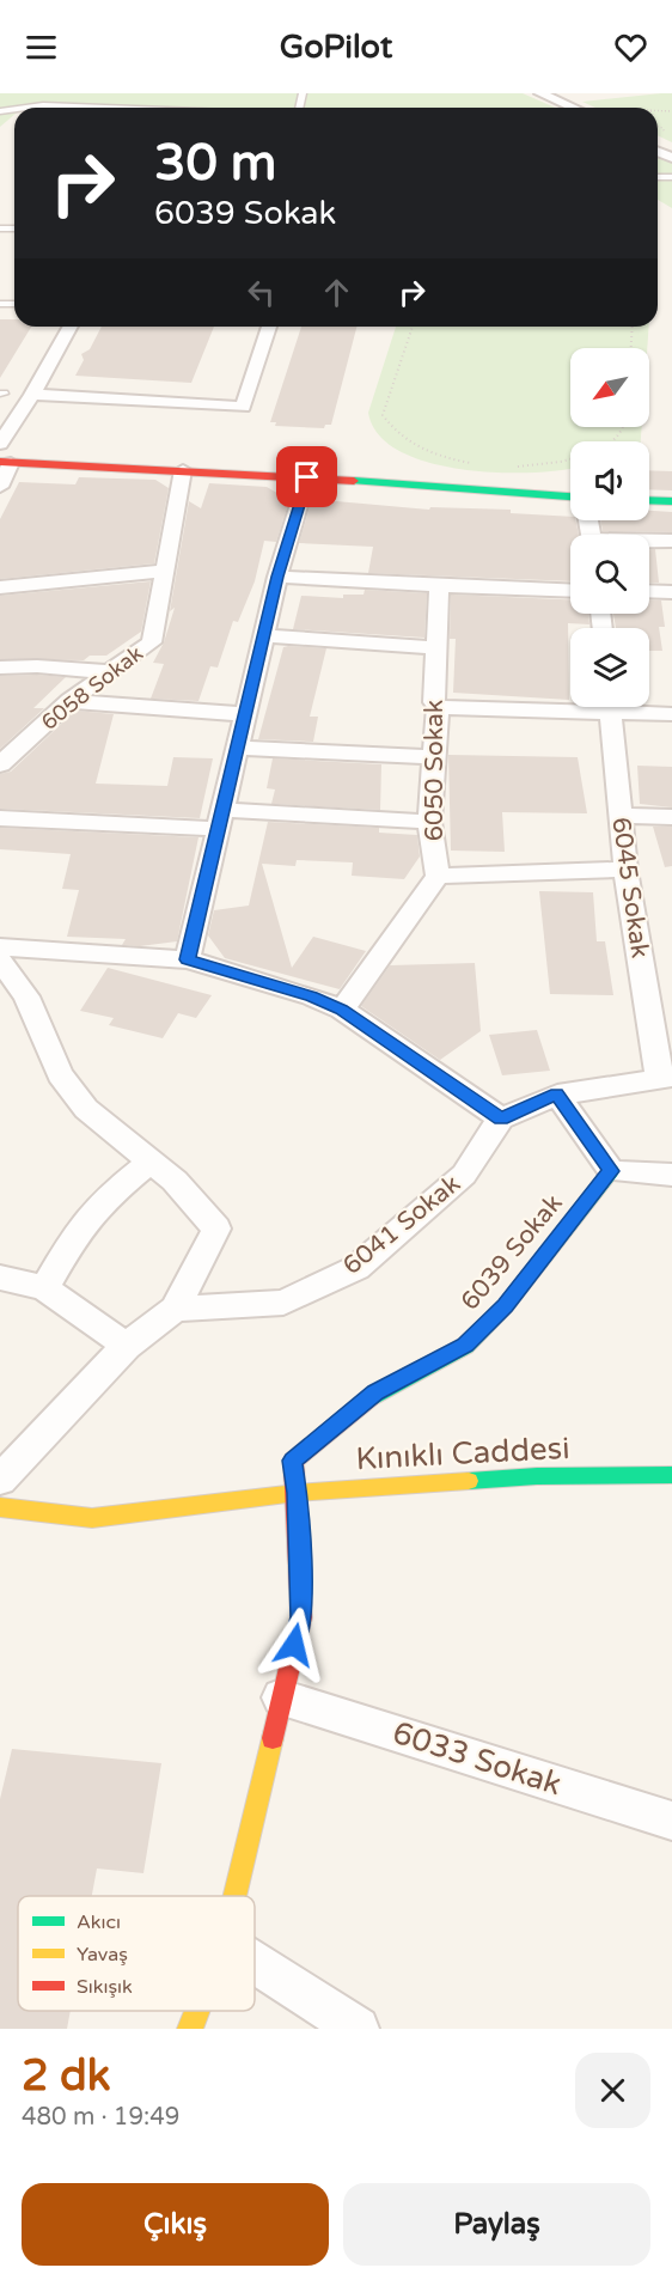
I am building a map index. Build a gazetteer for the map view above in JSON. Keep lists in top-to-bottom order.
{
  "streets": {
    "street": [
      "6058 Sokak",
      "6050 Sokak",
      "6045 Sokak",
      "6041 Sokak",
      "6039 Sokak",
      "Kınıklı Caddesi",
      "6033 Sokak"
    ]
  },
  "crossings": [
    ["6039 Sokak", "Kınıklı Caddesi"]
  ],
  "legend": ["Akıcı", "Yavaş", "Sıkışık"],
  "north": "bottom left",
  "page": {
    "header": "GoPilot",
    "turn": ["30 m", "6039 Sokak"],
    "heading": ["2 dk", "480 m · 19:49"],
    "buttons": ["Çıkış", "Paylaş"]
  }
}
